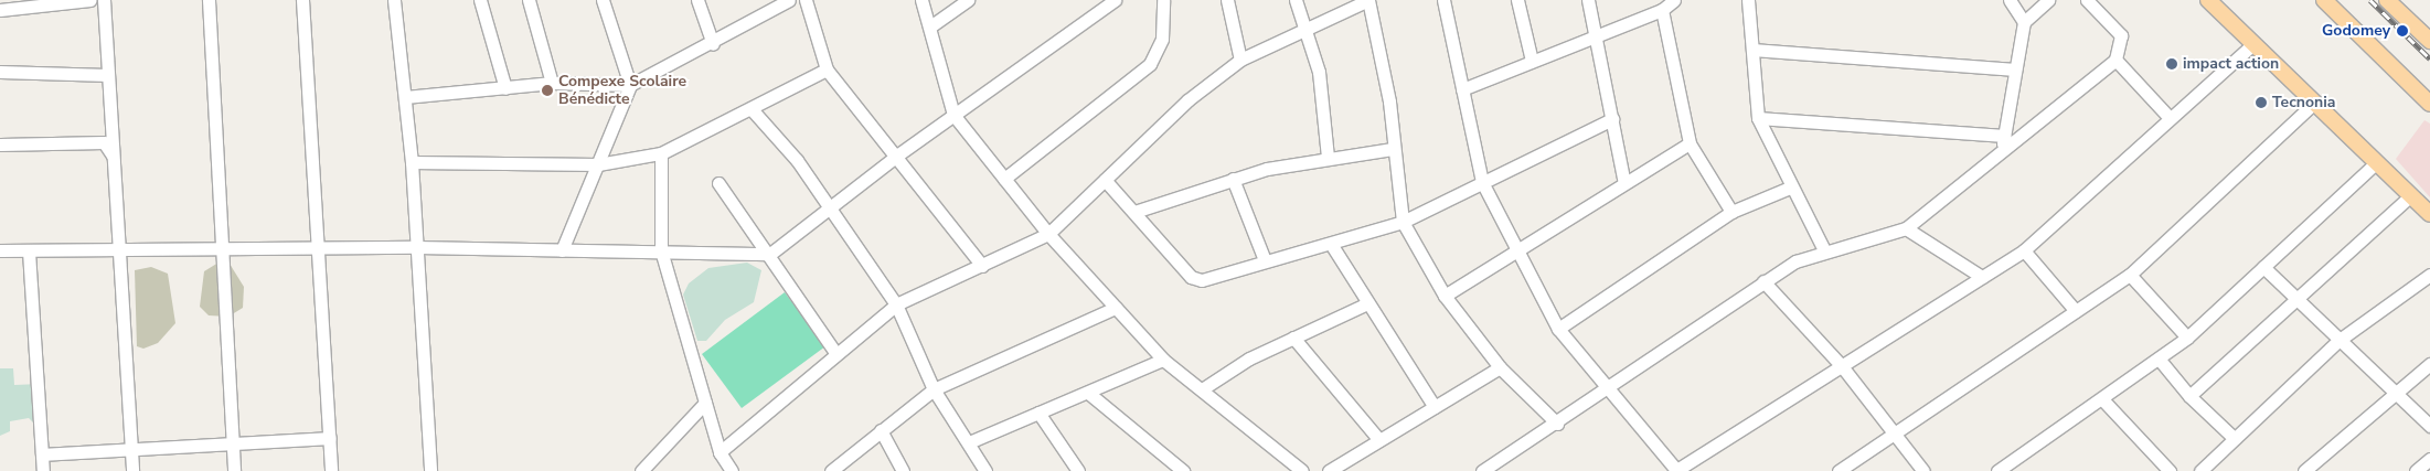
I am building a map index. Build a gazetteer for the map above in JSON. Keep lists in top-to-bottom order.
{
  "places": [
    "Godomey",
    "impact action",
    "Compexe Scolaire Bénédicte",
    "Tecnonia"
  ]
}
